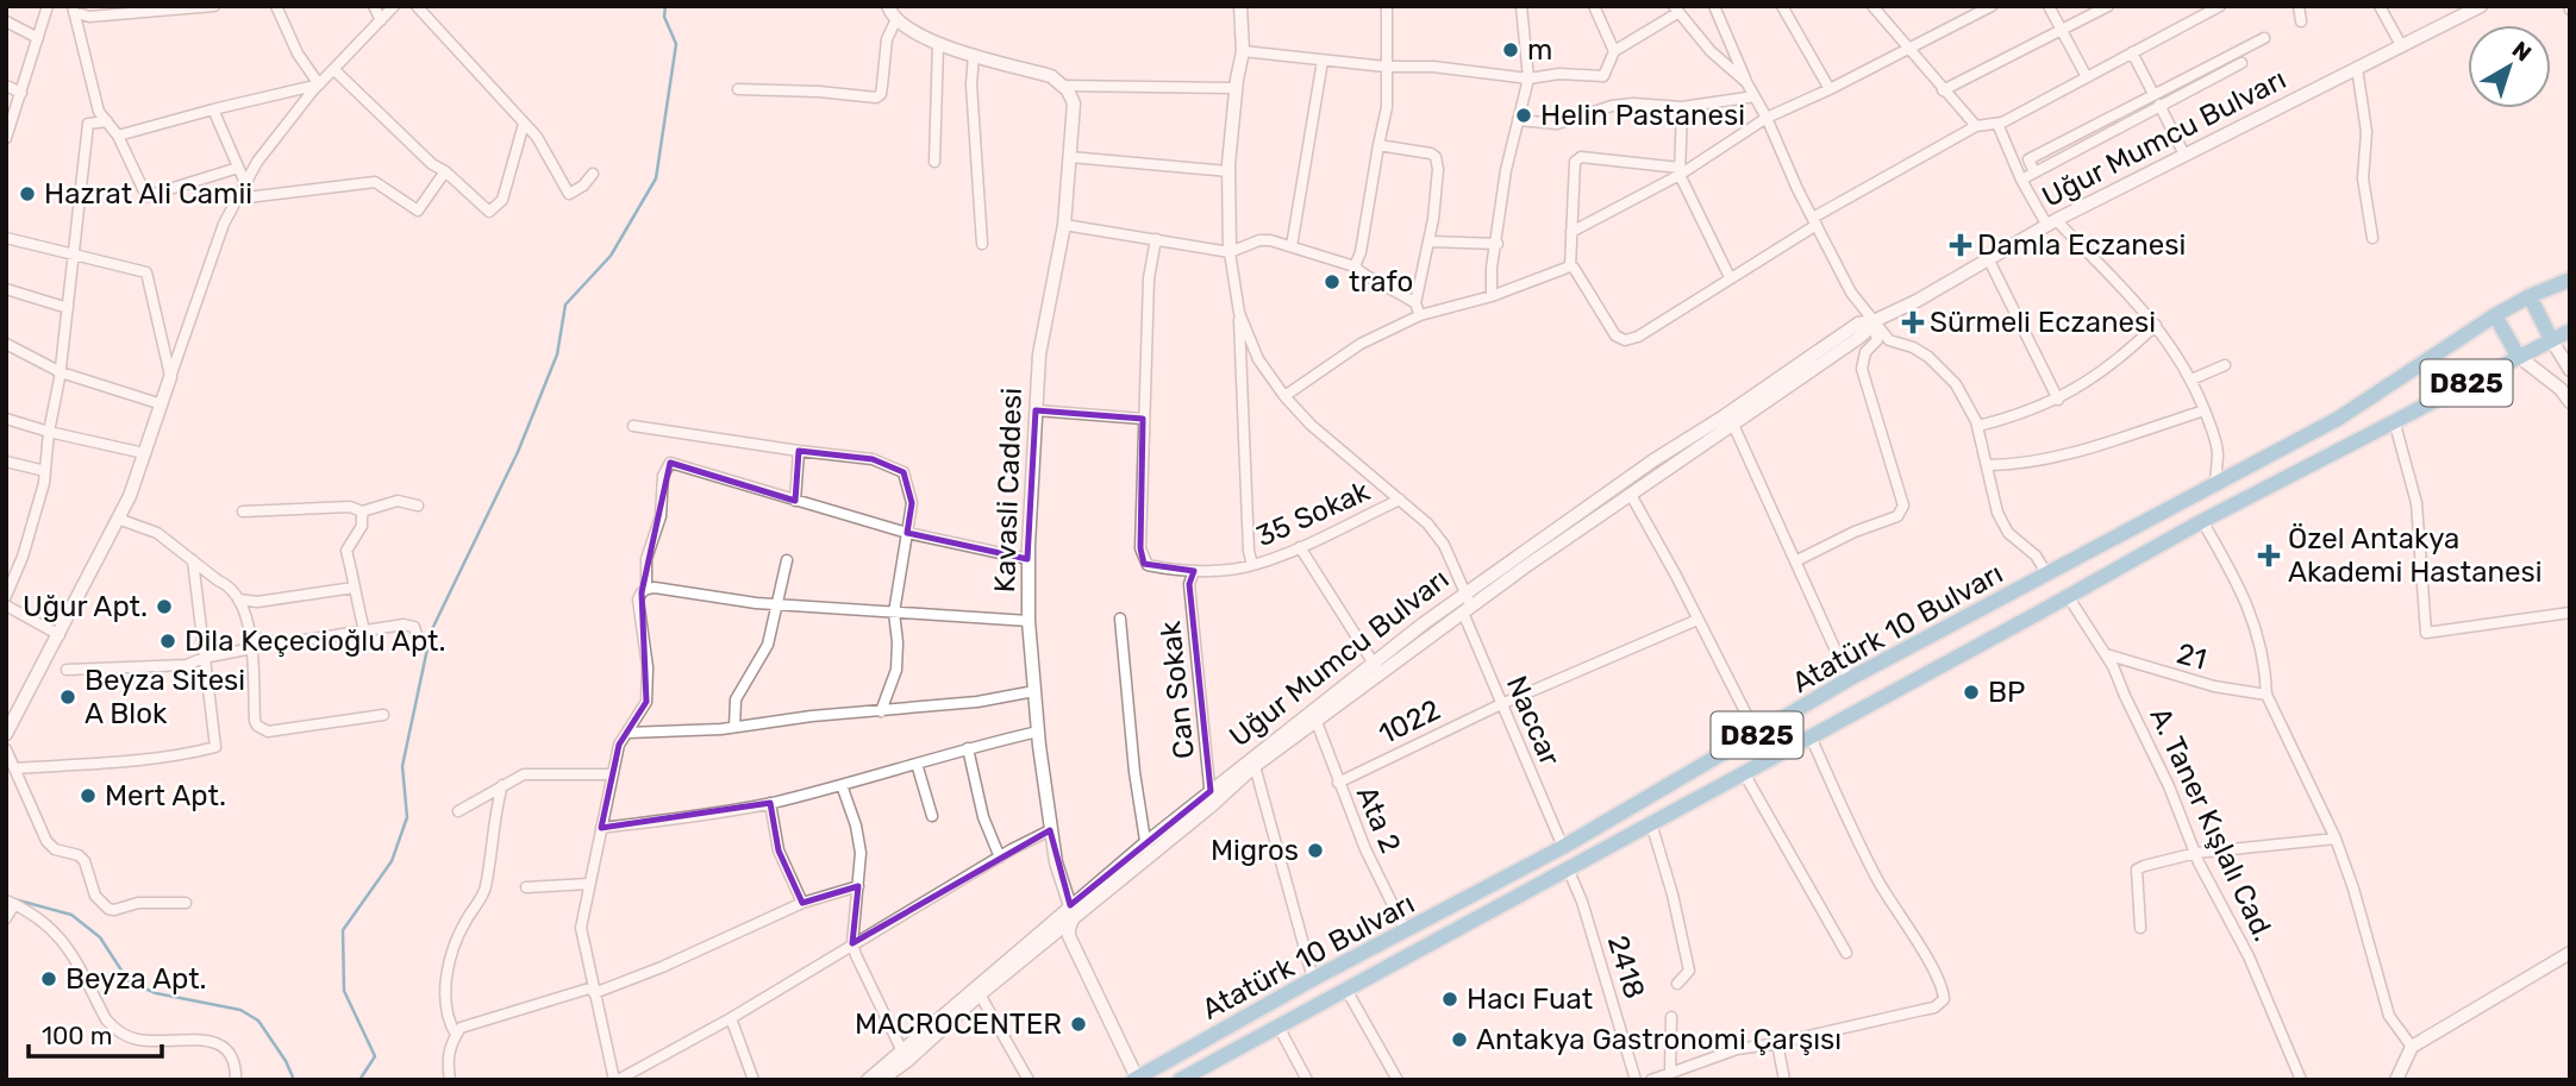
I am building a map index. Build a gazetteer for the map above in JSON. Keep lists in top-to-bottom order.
{
  "streets": {
    "highway": ["D825", "Atatürk 10 Bulvarı"],
    "street": [
      "Uğur Mumcu Bulvarı",
      "Kavasli Caddesi",
      "35 Sokak",
      "21",
      "Can Sokak",
      "Naccar",
      "1022",
      "Ata 2",
      "A. Taner Kışlalı Cad.",
      "2418"
    ]
  },
  "crossings": [
    ["Uğur Mumcu Bulvarı", "Kavasli Caddesi"],
    ["Uğur Mumcu Bulvarı", "Can Sokak"],
    ["Uğur Mumcu Bulvarı", "Naccar"],
    ["Uğur Mumcu Bulvarı", "Ata 2"],
    ["D825", "Atatürk 10 Bulvarı"],
    ["Kavasli Caddesi", "Atatürk 10 Bulvarı"],
    ["35 Sokak", "Can Sokak"],
    ["35 Sokak", "Naccar"],
    ["Atatürk 10 Bulvarı", "Naccar"],
    ["Atatürk 10 Bulvarı", "Ata 2"],
    ["Atatürk 10 Bulvarı", "A. Taner Kışlalı Cad."],
    ["Atatürk 10 Bulvarı", "2418"],
    ["21", "A. Taner Kışlalı Cad."],
    ["Naccar", "1022"],
    ["1022", "Ata 2"]
  ],
  "places": {
    "other": [
      "m",
      "Helin Pastanesi",
      "Hazrat Ali Camii",
      "trafo",
      "Uğur Apt.",
      "Dila Keçecioğlu Apt.",
      "BP",
      "Beyza Sitesi A Blok",
      "Mert Apt.",
      "Migros",
      "Beyza Apt.",
      "Hacı Fuat",
      "MACROCENTER",
      "Antakya Gastronomi Çarşısı"
    ],
    "health": ["Damla Eczanesi", "Sürmeli Eczanesi", "Özel Antakya Akademi Hastanesi"]
  },
  "scale_bar": "100 m",
  "north": "top right"
}
